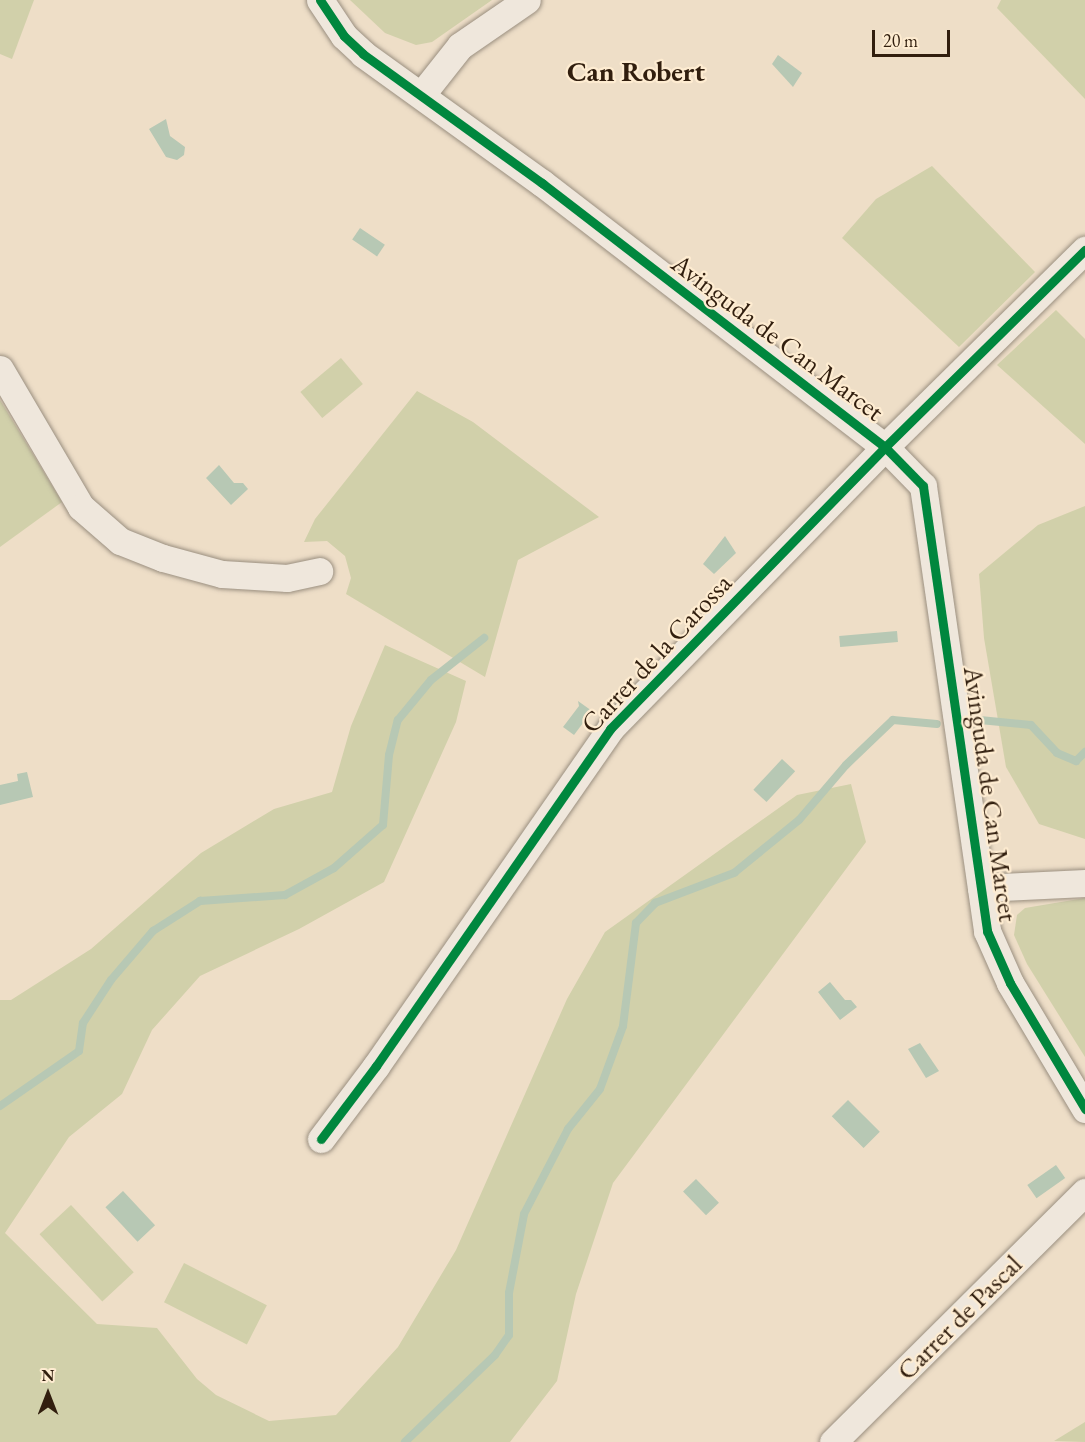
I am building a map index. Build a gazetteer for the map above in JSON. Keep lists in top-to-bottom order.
{
  "streets": {
    "street": ["Avinguda de Can Marcet", "Carrer de la Carossa", "Carrer de Pascal"]
  },
  "crossings": [
    ["Avinguda de Can Marcet", "Carrer de la Carossa"]
  ],
  "districts": ["Can Robert"],
  "scale_bar": "20 m",
  "north": "top"
}
